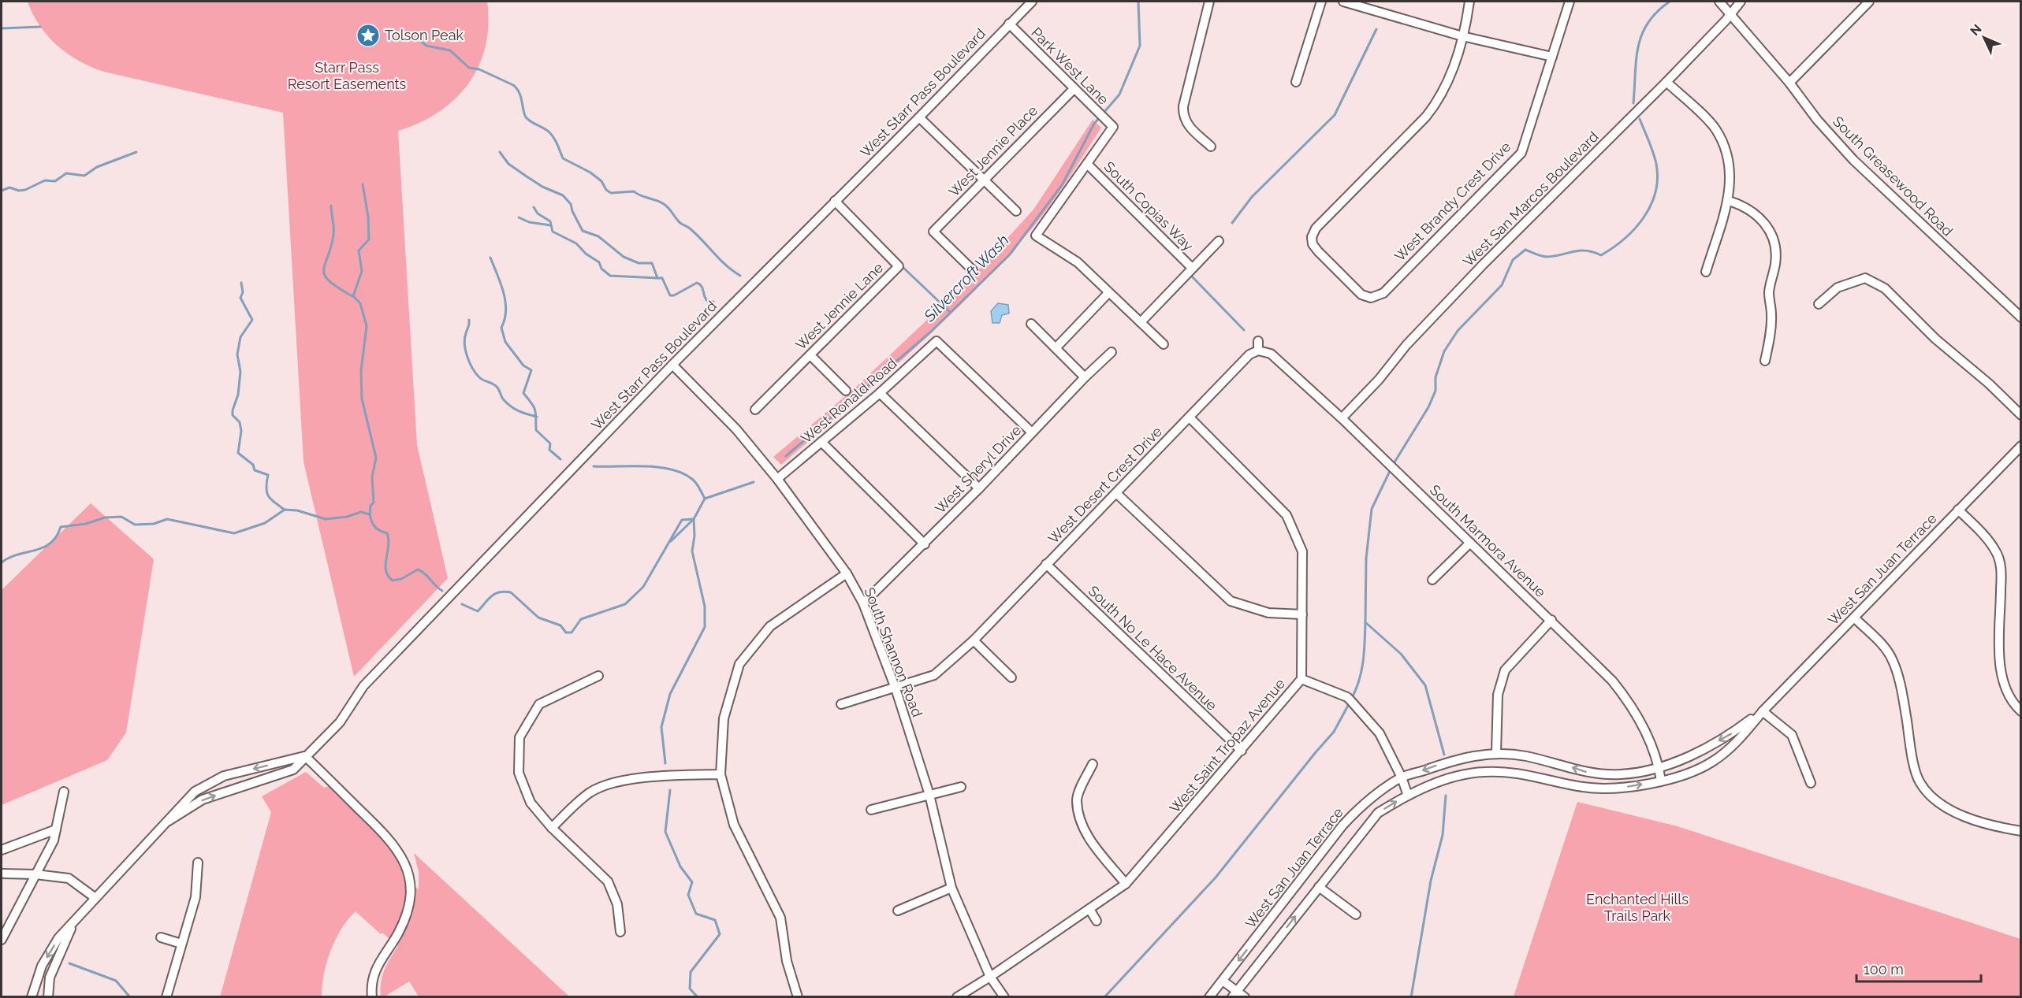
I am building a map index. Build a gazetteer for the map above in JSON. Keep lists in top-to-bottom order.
{
  "streets": {
    "street": [
      "Park West Lane",
      "West Starr Pass Boulevard",
      "West Jennie Place",
      "South Greasewood Road",
      "West San Marcos Boulevard",
      "West Brandy Crest Drive",
      "South Copias Way",
      "West Jennie Lane",
      "West Ronald Road",
      "West Sheryl Drive",
      "West Desert Crest Drive",
      "South Marmora Avenue",
      "West San Juan Terrace",
      "South No Le Hace Avenue",
      "South Shannon Road",
      "West Saint Tropaz Avenue"
    ]
  },
  "crossings": [
    ["Park West Lane", "West Starr Pass Boulevard"],
    ["Park West Lane", "West Jennie Place"],
    ["Park West Lane", "South Copias Way"],
    ["West Starr Pass Boulevard", "West Jennie Lane"],
    ["West Starr Pass Boulevard", "South Shannon Road"],
    ["South Greasewood Road", "West San Marcos Boulevard"],
    ["West San Marcos Boulevard", "South Marmora Avenue"],
    ["West Ronald Road", "West Sheryl Drive"],
    ["West Ronald Road", "South Shannon Road"],
    ["West Sheryl Drive", "South Shannon Road"],
    ["West Desert Crest Drive", "South Marmora Avenue"],
    ["West Desert Crest Drive", "South No Le Hace Avenue"],
    ["West Desert Crest Drive", "South Shannon Road"],
    ["West Desert Crest Drive", "West Saint Tropaz Avenue"],
    ["South Marmora Avenue", "West San Juan Terrace"],
    ["South No Le Hace Avenue", "West Saint Tropaz Avenue"],
    ["South Shannon Road", "West Saint Tropaz Avenue"]
  ],
  "water": ["Silvercroft Wash"],
  "parks": ["Starr Pass Resort Easements", "Enchanted Hills Trails Park"],
  "places": {
    "place": ["Tolson Peak"]
  },
  "scale_bar": "100 m",
  "north": "top left"
}
